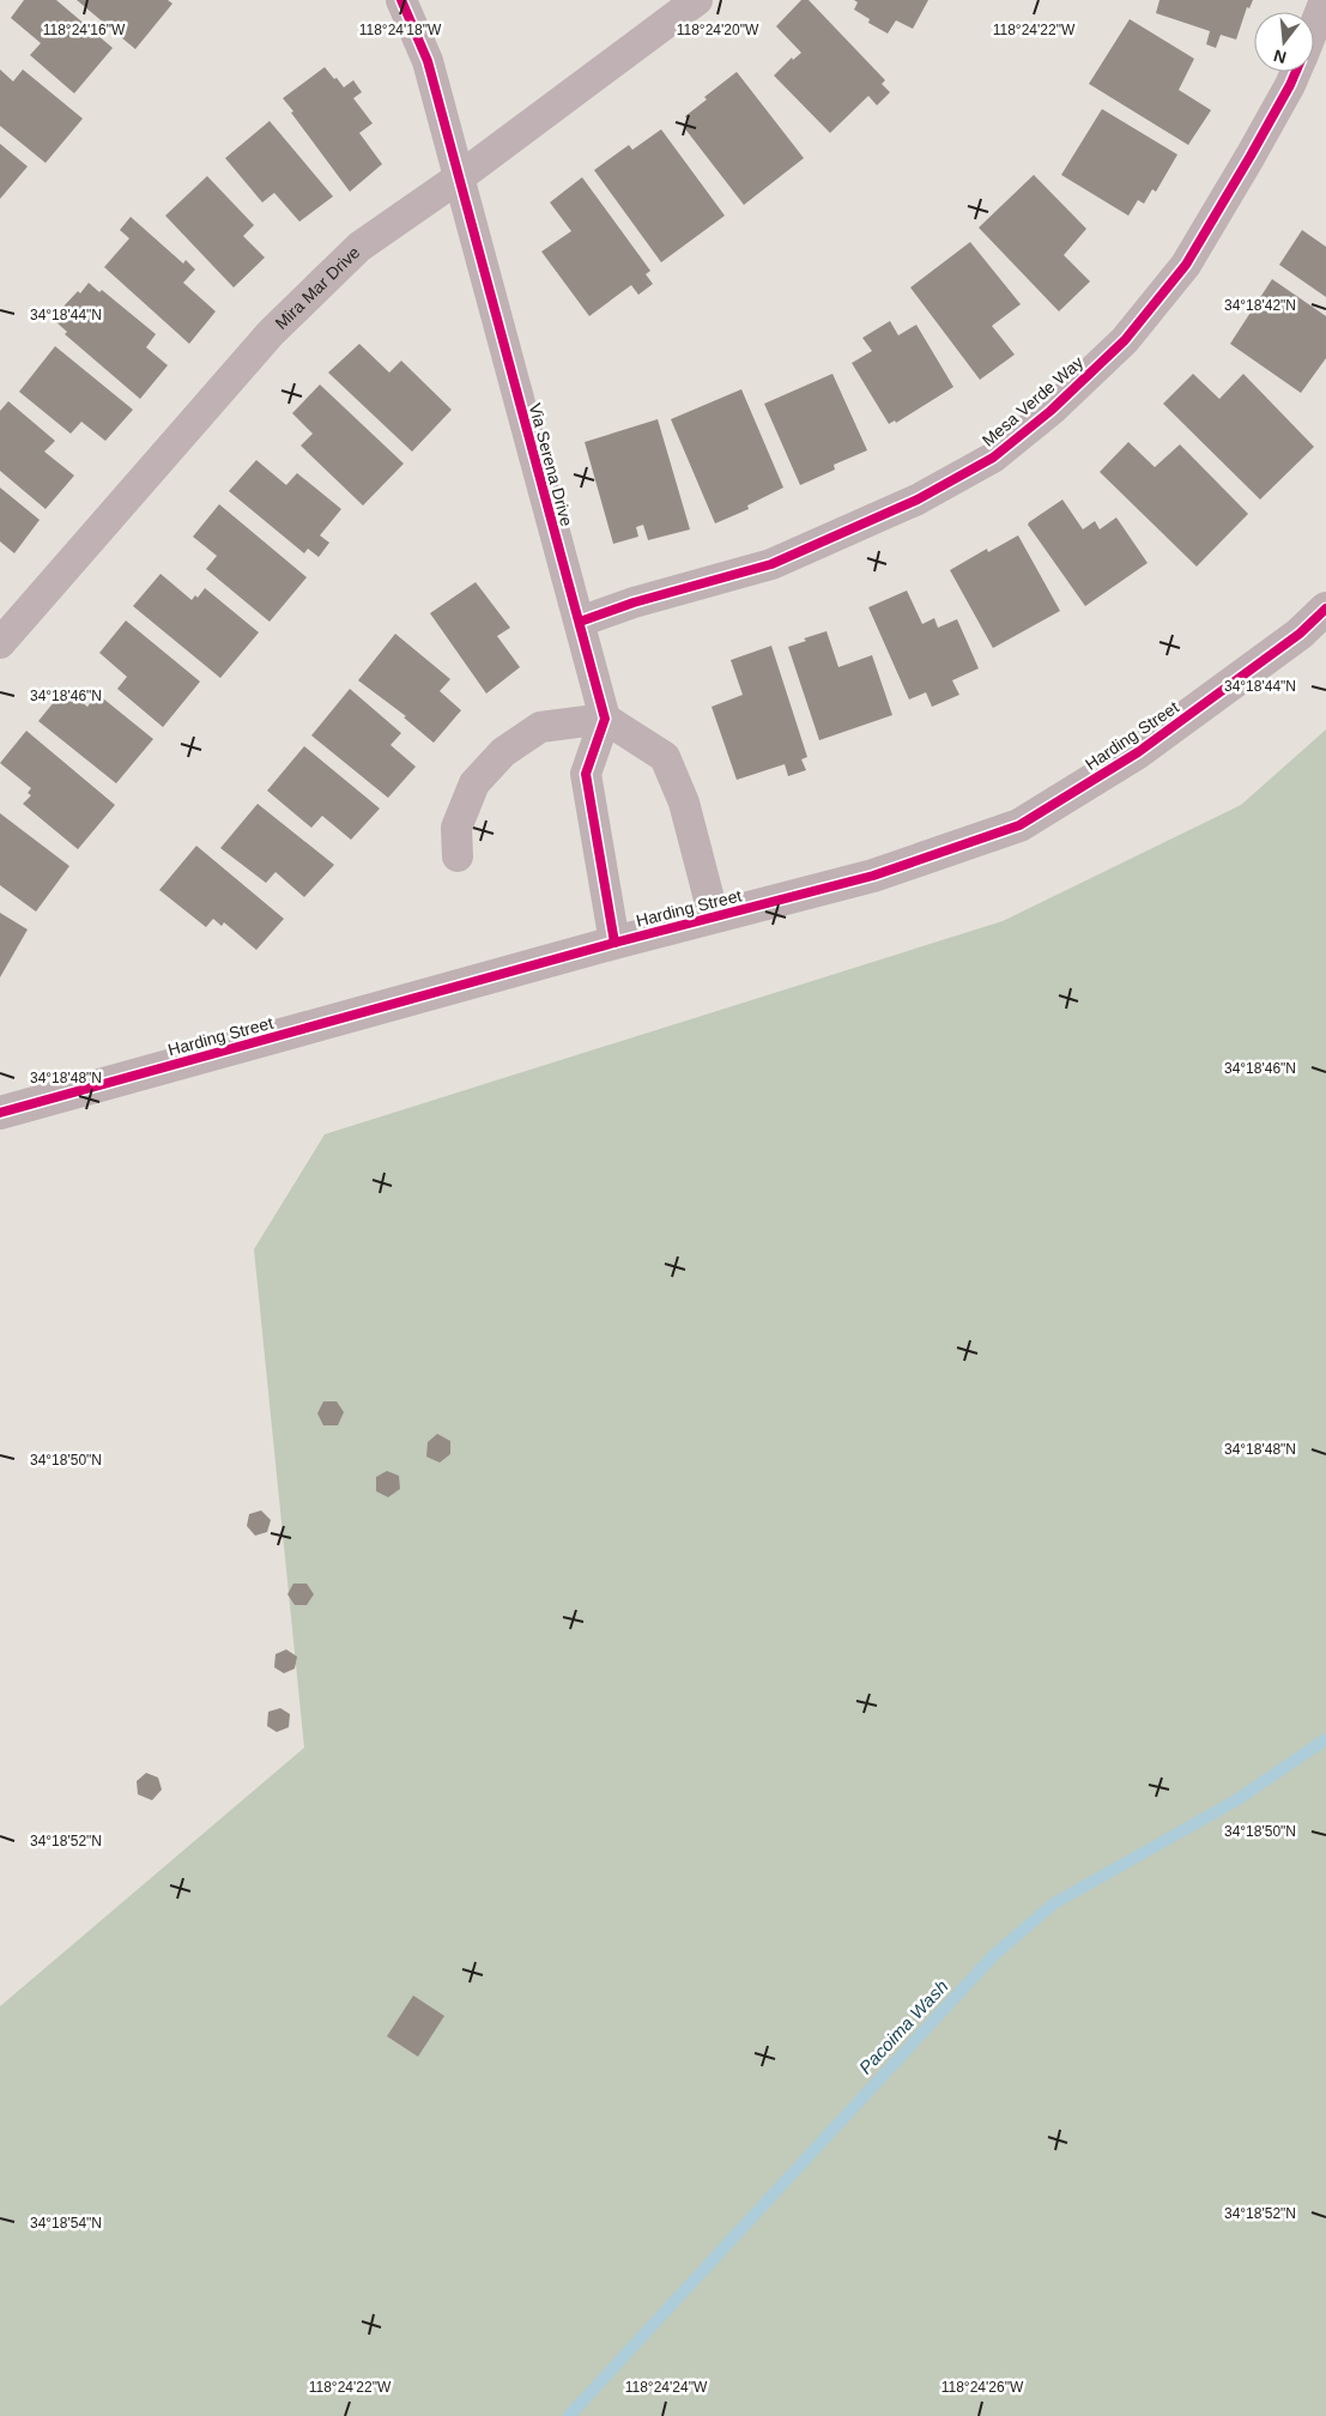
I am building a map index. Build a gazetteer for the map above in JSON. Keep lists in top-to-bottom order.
{
  "streets": {
    "street": [
      "Mira Mar Drive",
      "Mesa Verde Way",
      "Via Serena Drive",
      "Harding Street"
    ]
  },
  "crossings": [
    ["Mira Mar Drive", "Via Serena Drive"],
    ["Mesa Verde Way", "Via Serena Drive"]
  ],
  "water": ["Pacoima Wash"],
  "north": "bottom",
  "coordinates": [
    "118°24'16\"W",
    "118°24'18\"W",
    "118°24'20\"W",
    "118°24'22\"W",
    "34°18'42\"N",
    "34°18'44\"N",
    "34°18'46\"N",
    "34°18'48\"N",
    "34°18'50\"N",
    "34°18'52\"N",
    "34°18'54\"N",
    "118°24'24\"W",
    "118°24'26\"W"
  ]
}
